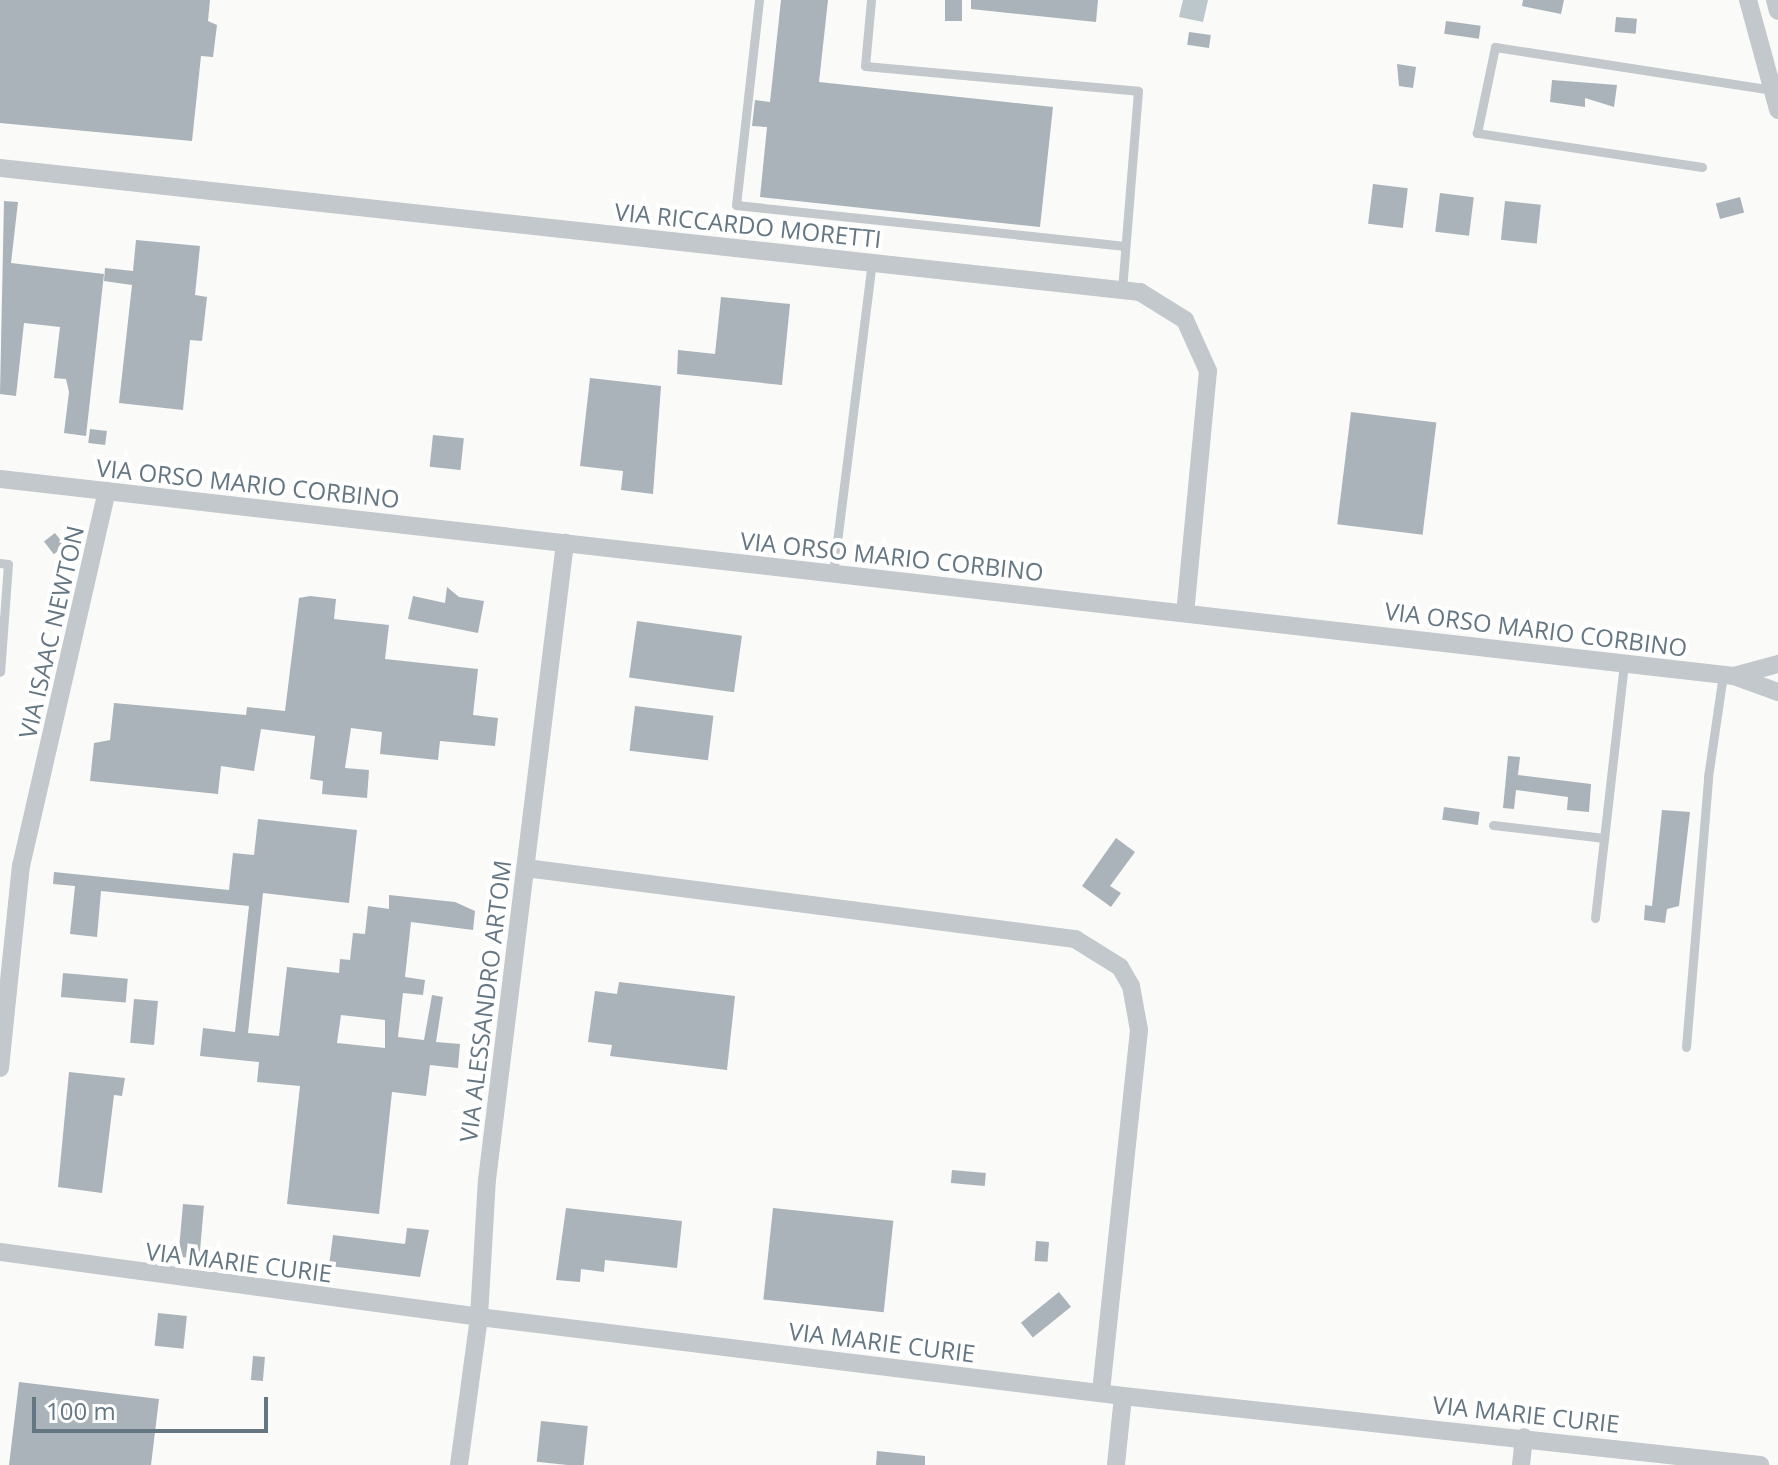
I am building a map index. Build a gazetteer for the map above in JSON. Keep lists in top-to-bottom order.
{
  "streets": {
    "street": [
      "VIA RICCARDO MORETTI",
      "VIA ORSO MARIO CORBINO",
      "VIA ISAAC NEWTON",
      "VIA ALESSANDRO ARTOM",
      "VIA MARIE CURIE"
    ]
  },
  "crossings": [
    ["VIA RICCARDO MORETTI", "VIA ORSO MARIO CORBINO"],
    ["VIA ORSO MARIO CORBINO", "VIA ISAAC NEWTON"],
    ["VIA ORSO MARIO CORBINO", "VIA ALESSANDRO ARTOM"],
    ["VIA ALESSANDRO ARTOM", "VIA MARIE CURIE"]
  ],
  "scale_bar": "100 m"
}
